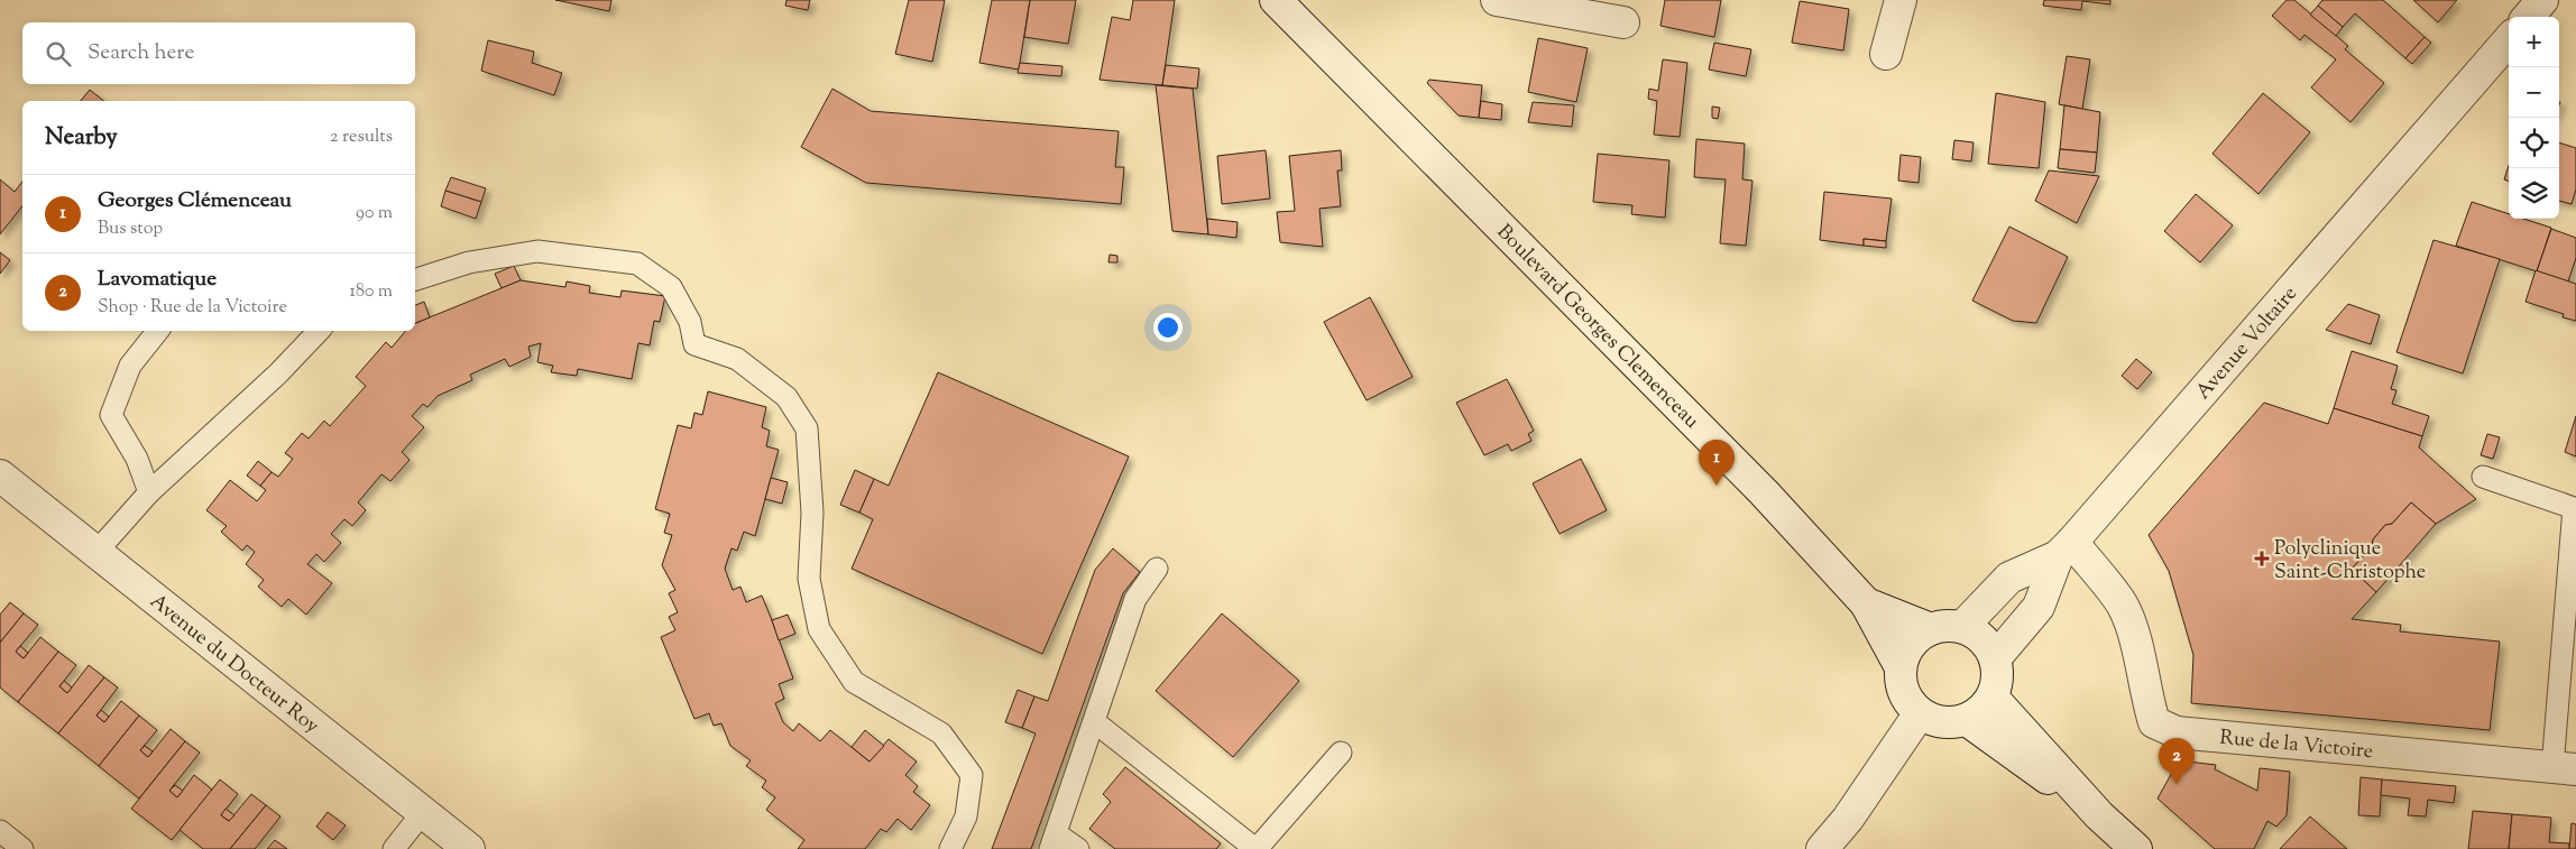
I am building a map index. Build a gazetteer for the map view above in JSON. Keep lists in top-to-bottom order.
{
  "streets": {
    "street": [
      "Boulevard Georges Clemenceau",
      "Avenue Voltaire",
      "Avenue du Docteur Roy",
      "Rue de la Victoire"
    ]
  },
  "crossings": [
    ["Boulevard Georges Clemenceau", "Avenue Voltaire"],
    ["Avenue Voltaire", "Rue de la Victoire"]
  ],
  "places": {
    "health": ["Polyclinique Saint-Christophe"]
  },
  "page": {
    "map_buttons": ["+", "−"],
    "search": "Search here",
    "heading": ["Nearby", "2 results"],
    "list": [
      {
        "mark": "1",
        "name": "Georges Clémenceau",
        "note": "Bus stop",
        "value": "90 m"
      },
      {
        "mark": "2",
        "name": "Lavomatique",
        "note": "Shop · Rue de la Victoire",
        "value": "180 m"
      }
    ],
    "pins": ["1", "2"]
  }
}
